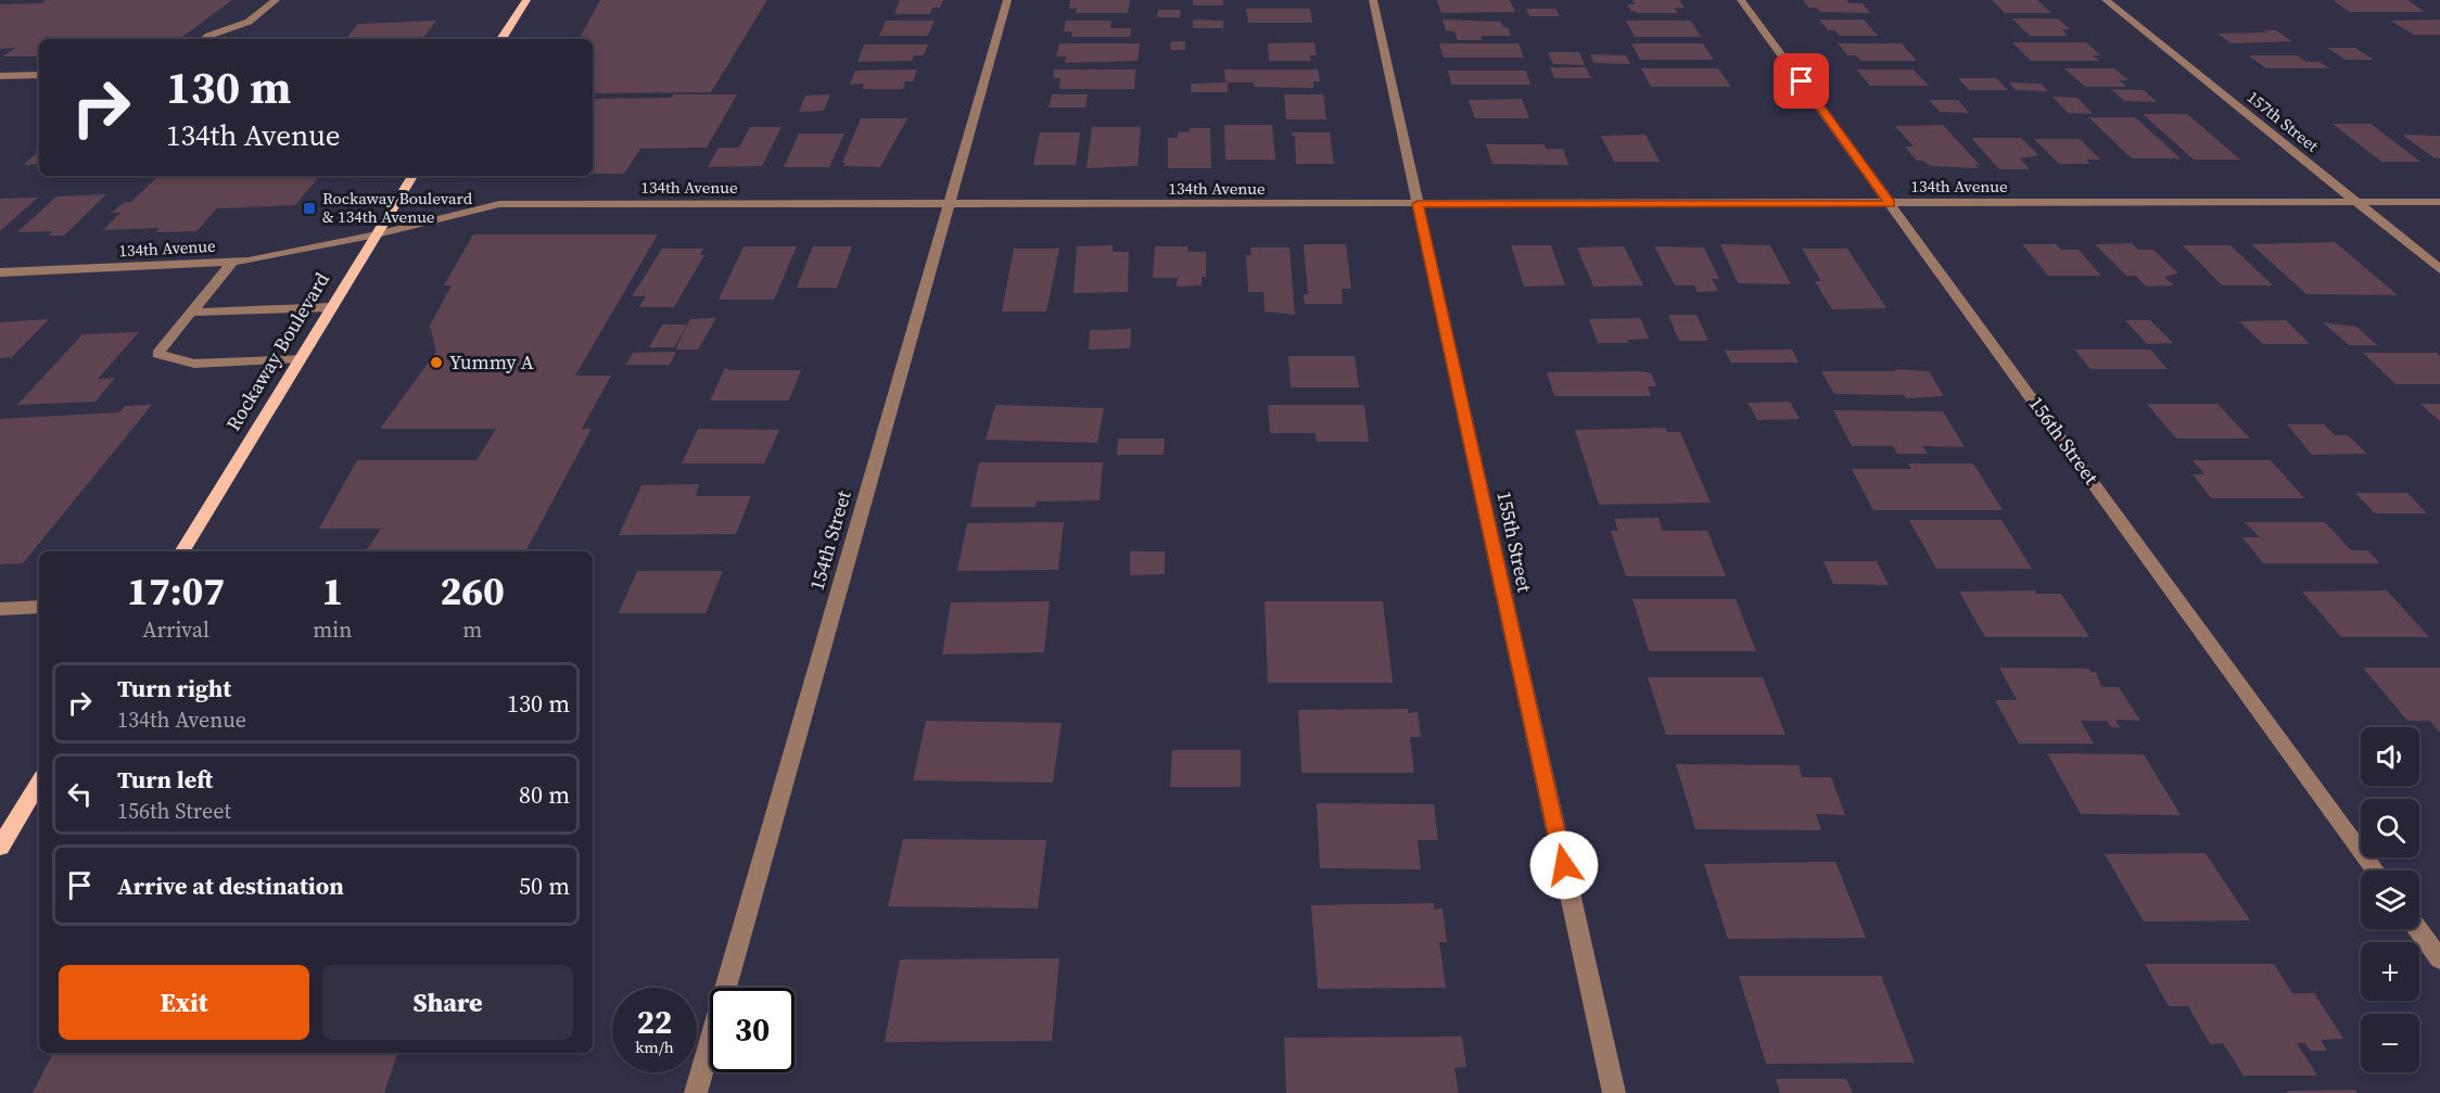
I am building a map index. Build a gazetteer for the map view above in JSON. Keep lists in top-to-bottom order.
{
  "streets": {
    "main road": ["Rockaway Boulevard"],
    "street": [
      "157th Street",
      "134th Avenue",
      "156th Street",
      "154th Street",
      "155th Street"
    ]
  },
  "crossings": [
    ["157th Street", "134th Avenue"],
    ["134th Avenue", "Rockaway Boulevard"],
    ["134th Avenue", "156th Street"],
    ["134th Avenue", "154th Street"],
    ["134th Avenue", "155th Street"]
  ],
  "places": {
    "transit": ["Rockaway Boulevard & 134th Avenue"],
    "other": ["Yummy A"]
  },
  "page": {
    "turn": ["130 m", "134th Avenue"],
    "eta": [
      "17:07",
      "Arrival",
      "1",
      "min",
      "260",
      "m"
    ],
    "list": [
      {
        "name": "Turn right",
        "note": "134th Avenue",
        "value": "130 m"
      },
      {
        "name": "Turn left",
        "note": "156th Street",
        "value": "80 m"
      },
      {
        "name": "Arrive at destination",
        "value": "50 m"
      }
    ],
    "map_buttons": ["+", "−"],
    "buttons": ["Exit", "Share"],
    "speed": "22 km/h",
    "limit": "30"
  }
}
